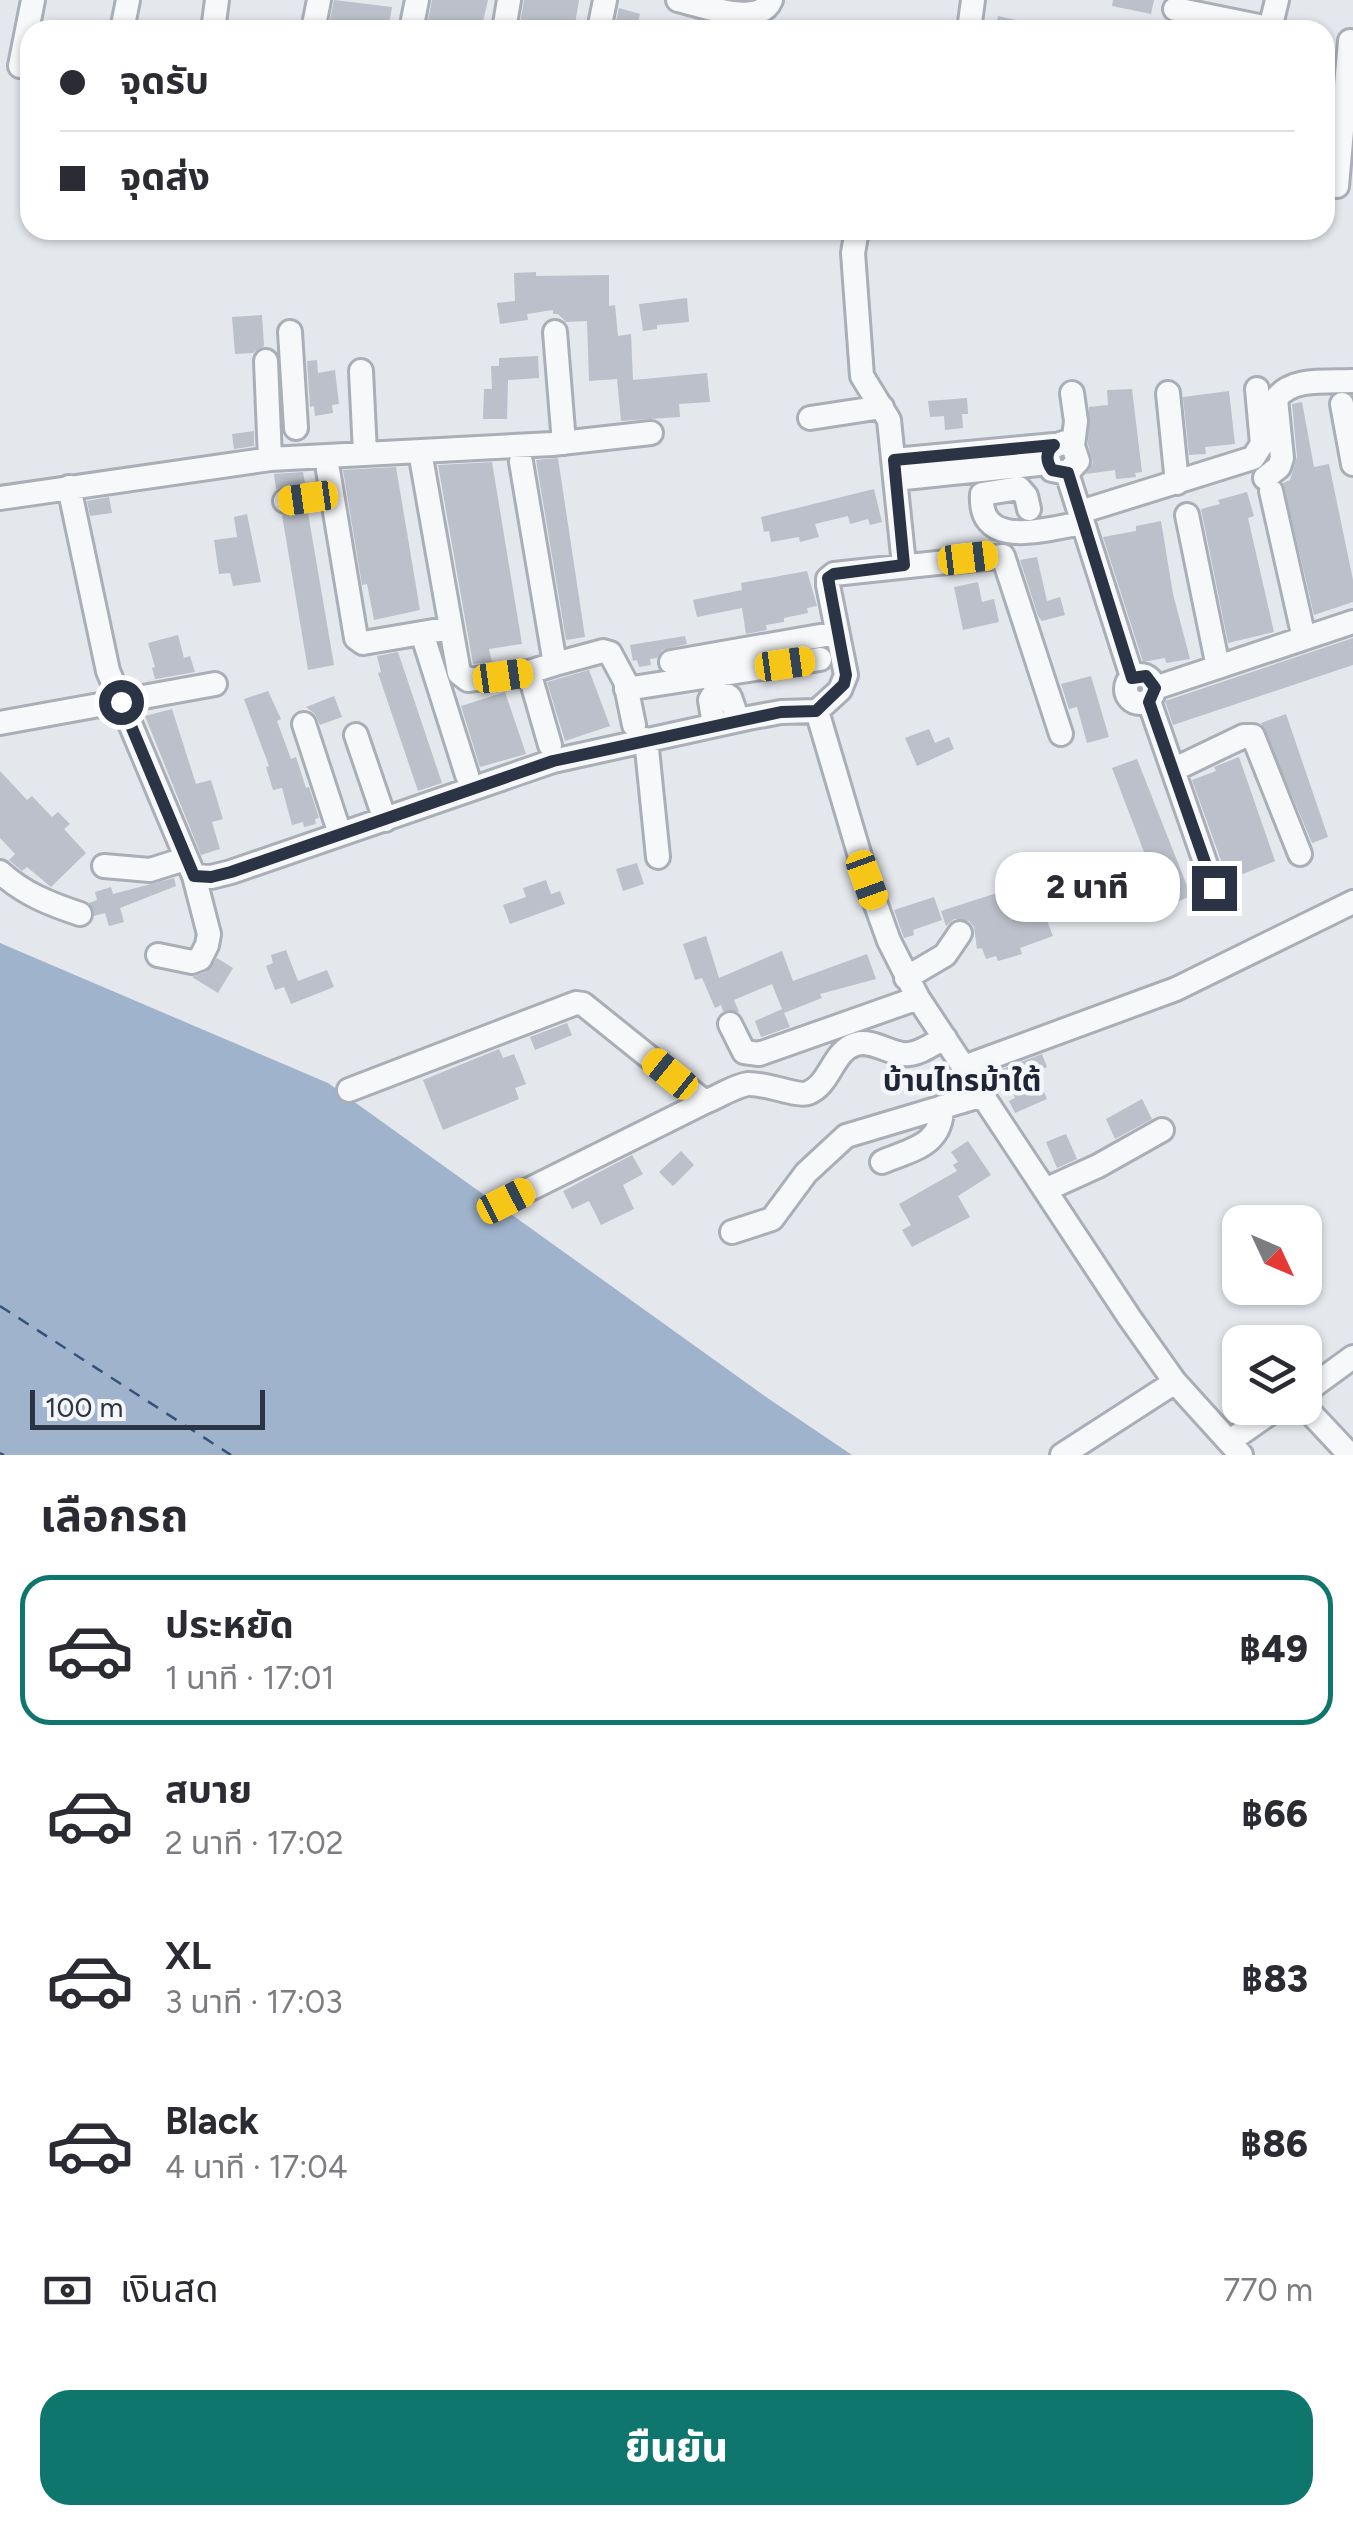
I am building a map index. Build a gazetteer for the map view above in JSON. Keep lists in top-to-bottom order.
{
  "districts": ["บ้านไทรม้าใต้"],
  "scale_bar": "100 m",
  "north": "bottom right",
  "page": {
    "banner": ["จุดรับ", "จุดส่ง"],
    "bubble": "2 นาที",
    "scale": "100 m",
    "heading": "เลือกรถ",
    "list": [
      {
        "name": "ประหยัด",
        "note": "1 นาที · 17:01",
        "value": "฿49"
      },
      {
        "name": "สบาย",
        "note": "2 นาที · 17:02",
        "value": "฿66"
      },
      {
        "name": "XL",
        "note": "3 นาที · 17:03",
        "value": "฿83"
      },
      {
        "name": "Black",
        "note": "4 นาที · 17:04",
        "value": "฿86"
      }
    ],
    "pay": ["เงินสด", "770 m"],
    "buttons": "ยืนยัน"
  }
}
